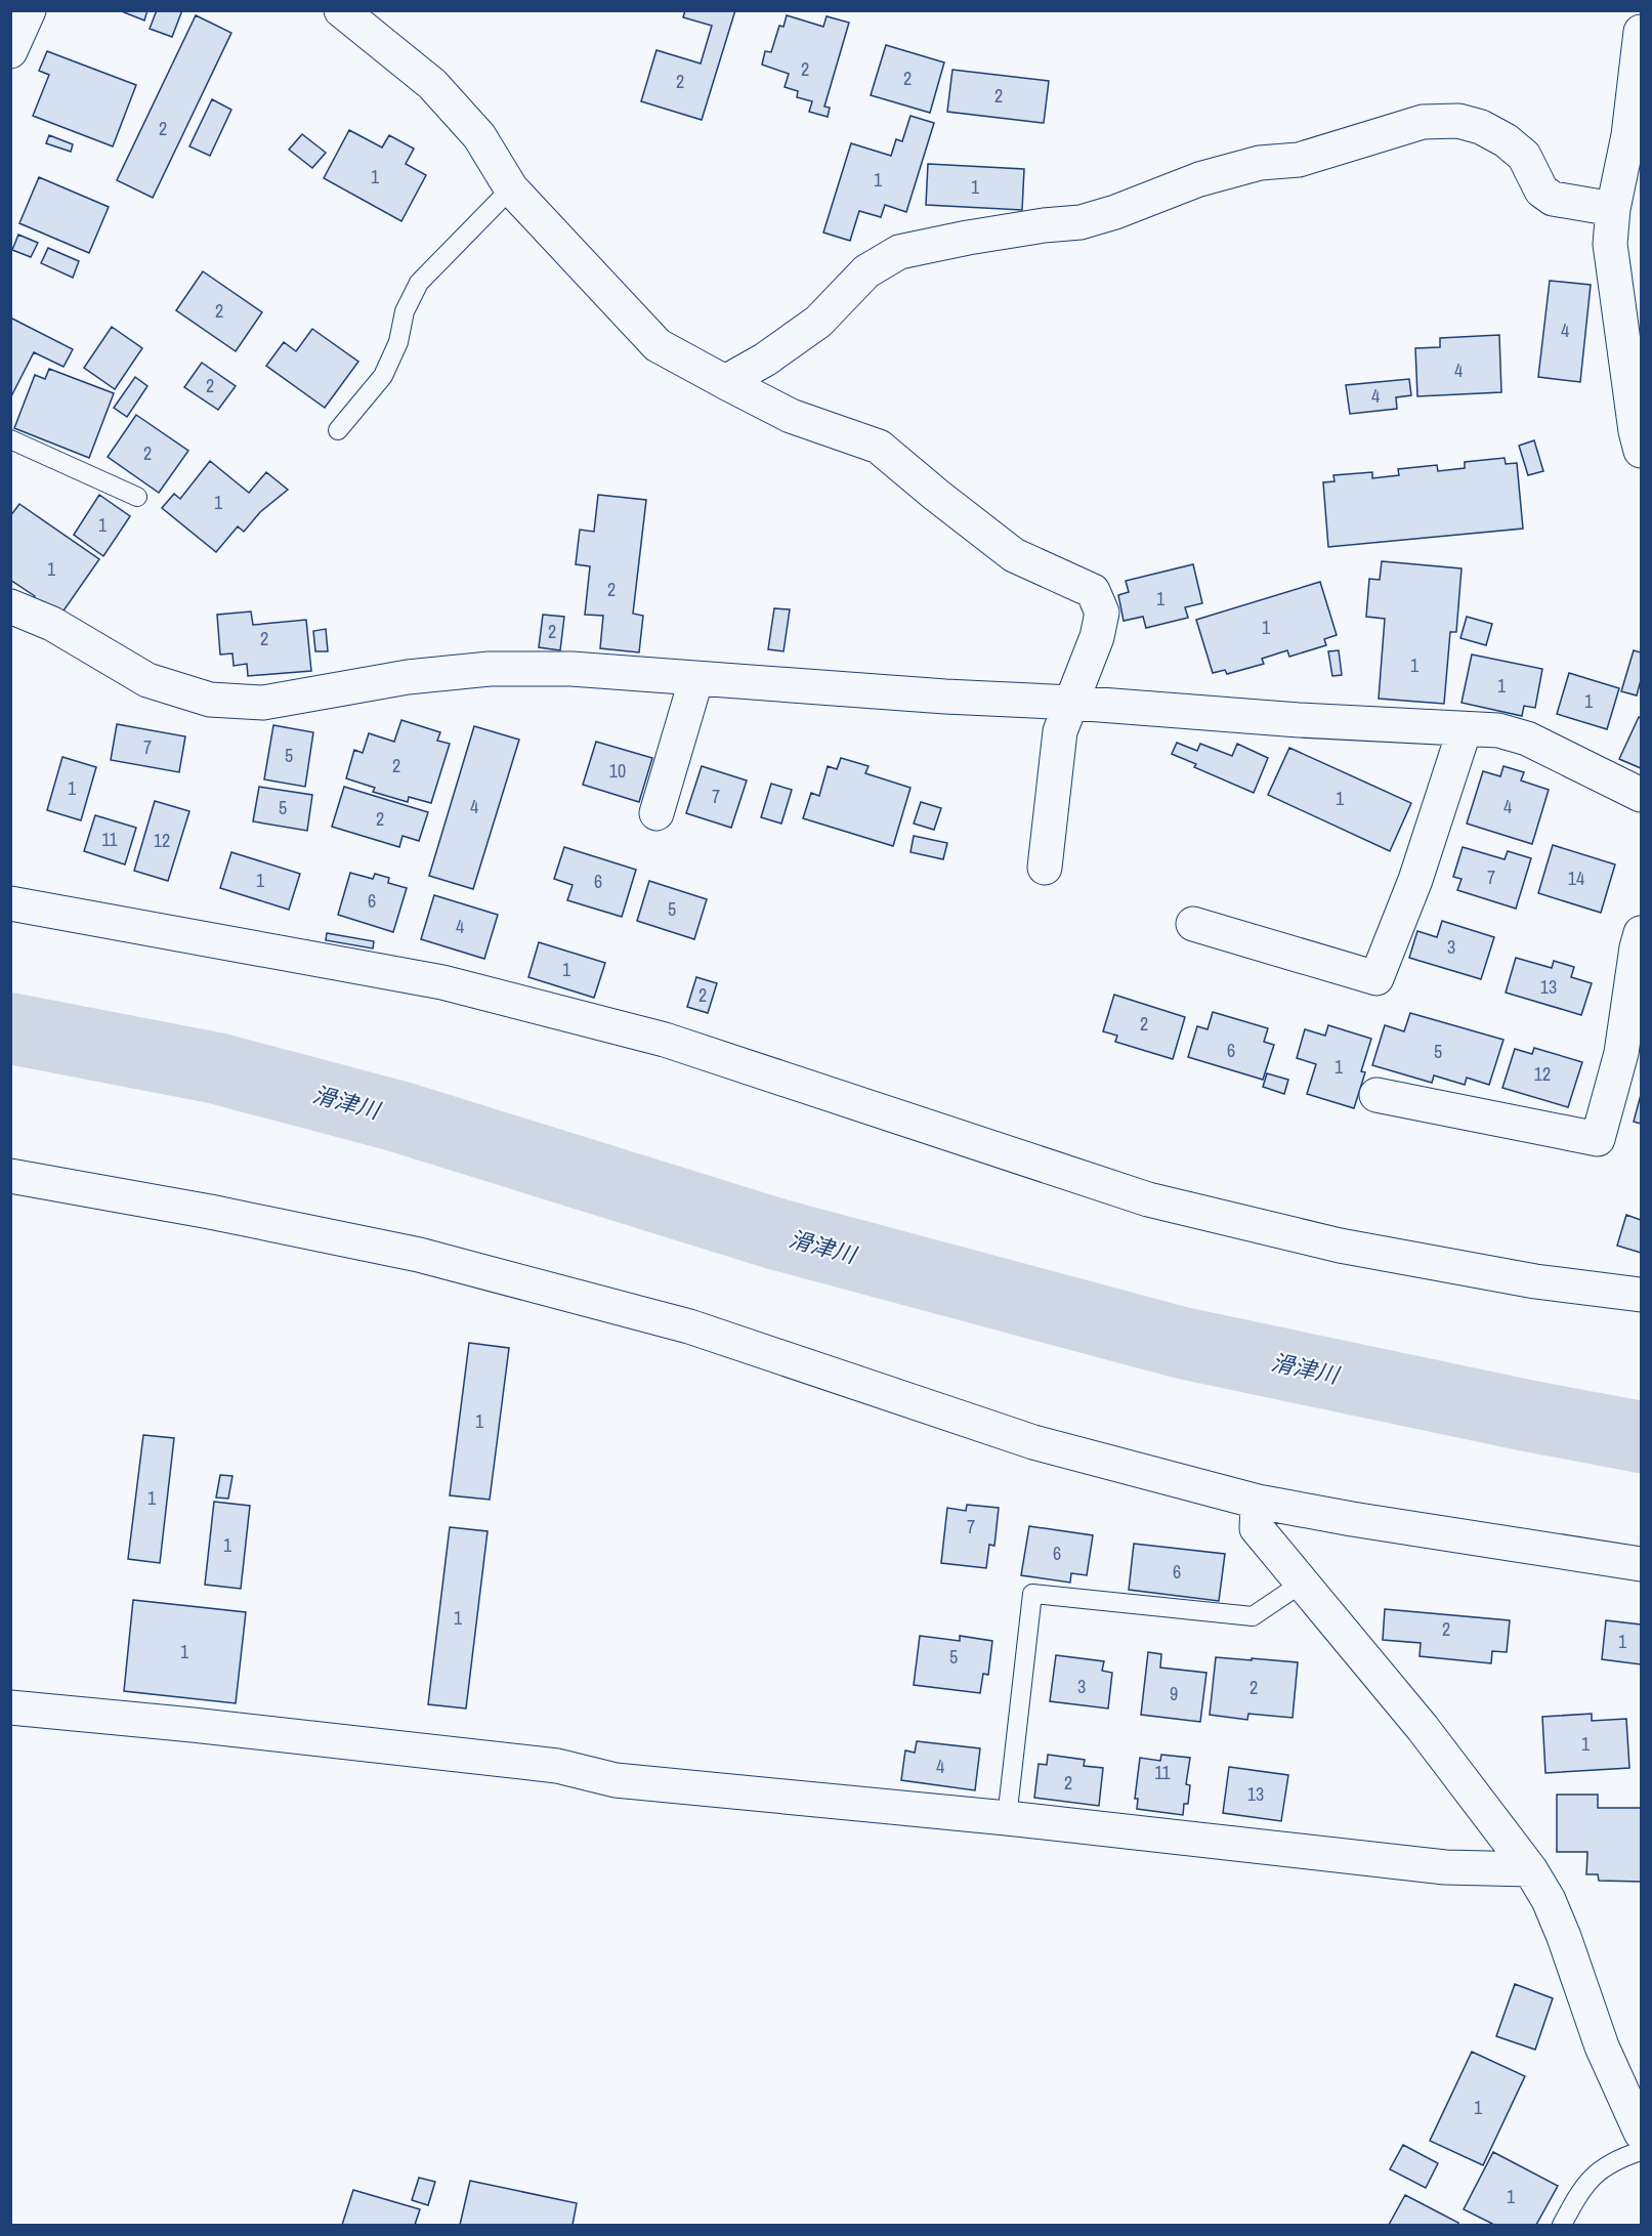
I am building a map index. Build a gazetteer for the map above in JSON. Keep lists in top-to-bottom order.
{
  "water": ["滑津川"],
  "house_numbers": [
    "2",
    "2",
    "2",
    "2",
    "2",
    "1",
    "1",
    "1",
    "2",
    "4",
    "4",
    "2",
    "4",
    "2",
    "1",
    "1",
    "1",
    "2",
    "1",
    "1",
    "2",
    "2",
    "1",
    "1",
    "1",
    "7",
    "5",
    "2",
    "10",
    "1",
    "7",
    "1",
    "4",
    "4",
    "5",
    "2",
    "11",
    "12",
    "7",
    "14",
    "1",
    "6",
    "6",
    "5",
    "4",
    "3",
    "1",
    "13",
    "2",
    "2",
    "6",
    "5",
    "1",
    "12",
    "1",
    "1",
    "7",
    "1",
    "6",
    "6",
    "1",
    "2",
    "1",
    "1",
    "5",
    "3",
    "2",
    "9",
    "1",
    "4",
    "11",
    "2",
    "13",
    "1",
    "1"
  ]
}
